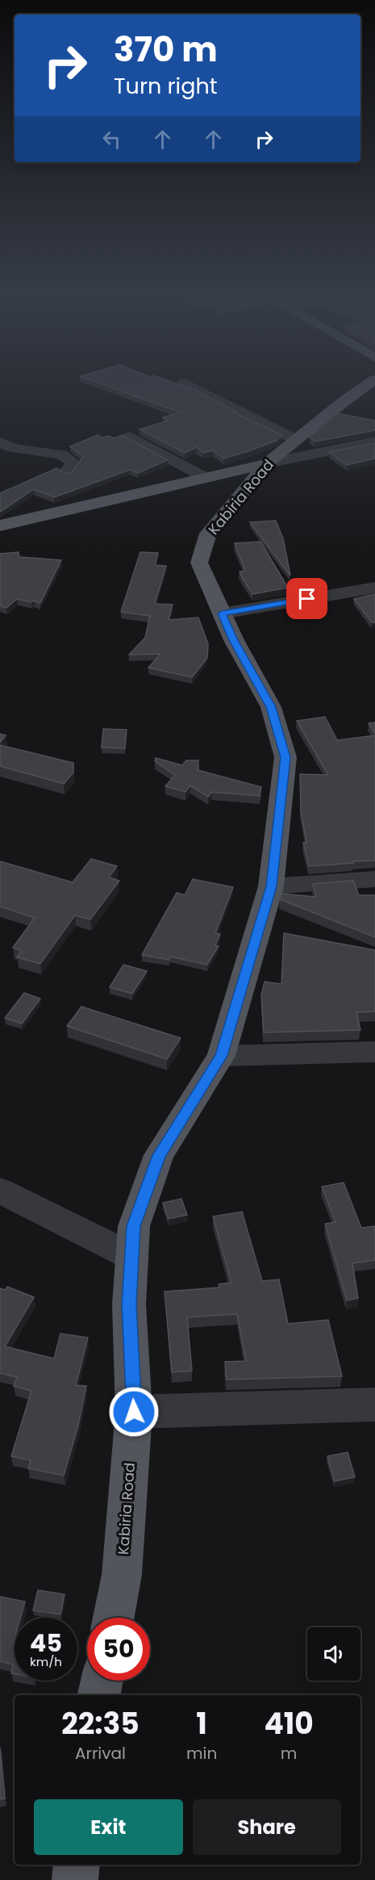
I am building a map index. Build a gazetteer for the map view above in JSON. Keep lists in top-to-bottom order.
{
  "streets": {
    "main road": ["Kabiria Road"]
  },
  "page": {
    "turn": ["370 m", "Turn right"],
    "speed": "45 km/h",
    "limit": "50",
    "eta": [
      "22:35",
      "Arrival",
      "1",
      "min",
      "410",
      "m"
    ],
    "buttons": ["Exit", "Share"]
  }
}
